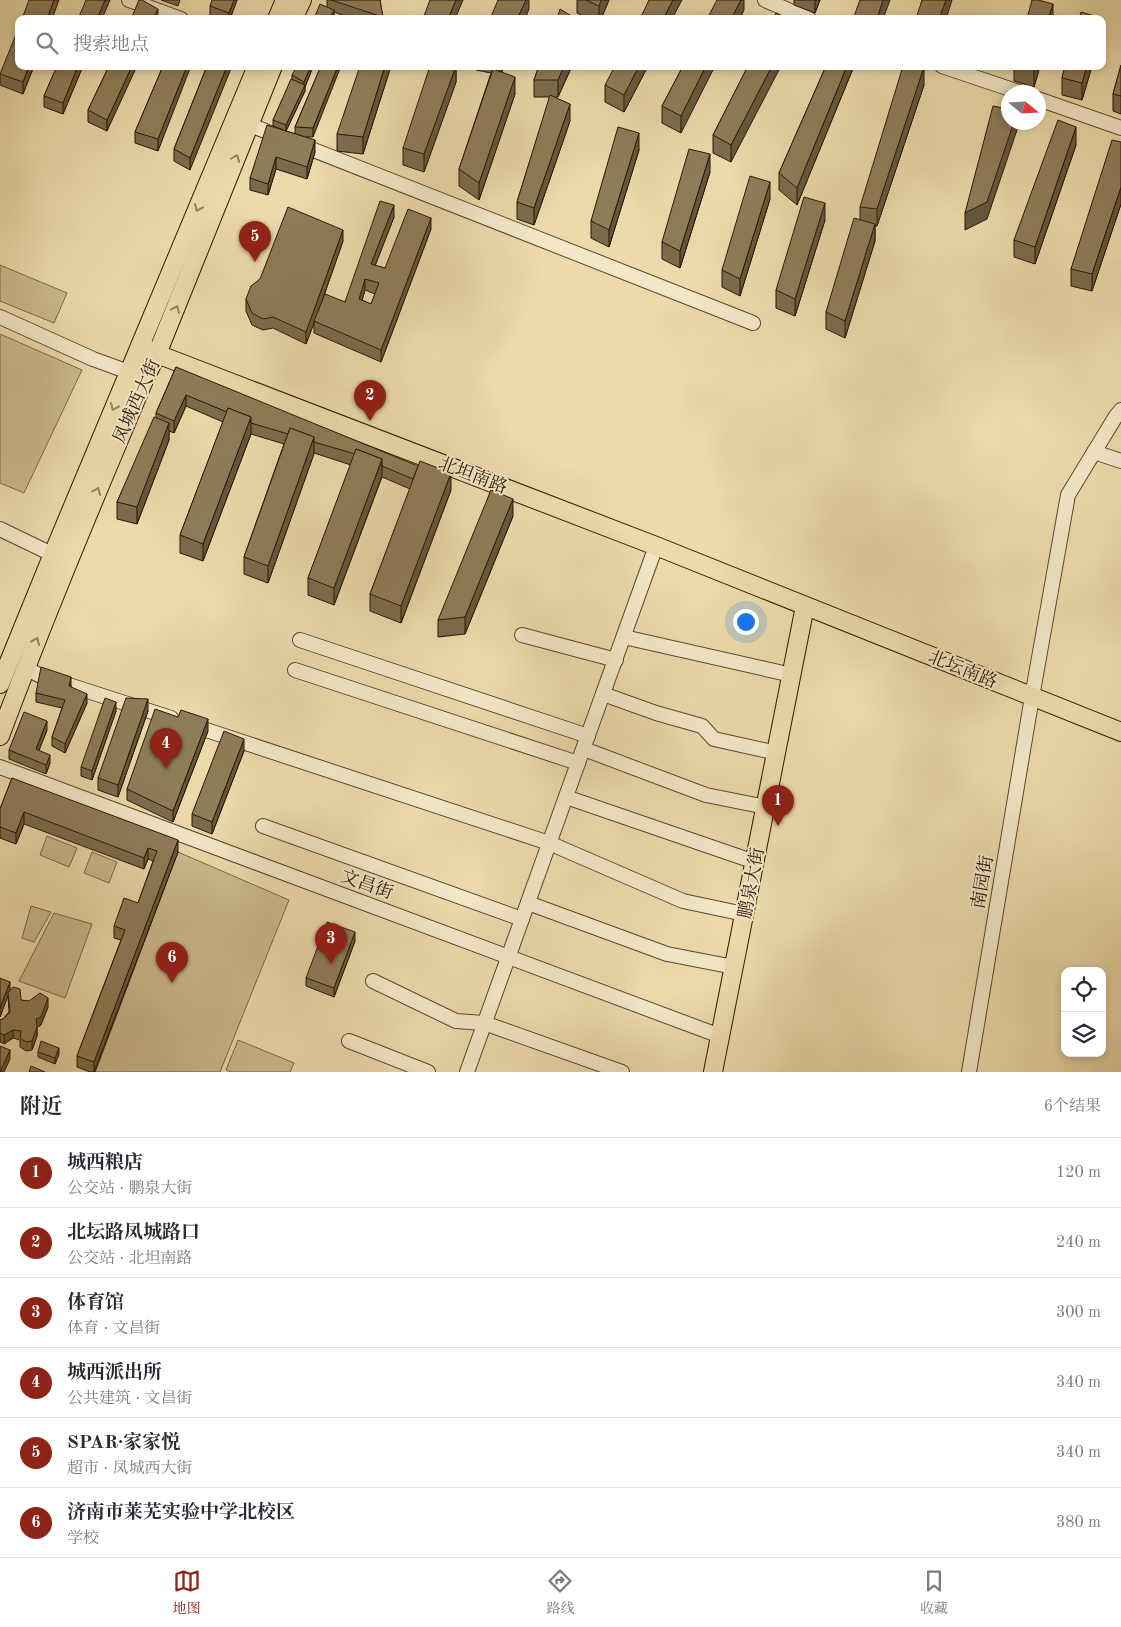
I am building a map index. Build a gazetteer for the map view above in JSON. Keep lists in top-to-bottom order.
{
  "streets": {
    "main road": [
      "凤城西大街",
      "北坦南路",
      "北坛南路",
      "鹏泉大街"
    ],
    "street": ["南园街", "文昌街"]
  },
  "crossings": [
    ["凤城西大街", "北坦南路"],
    ["北坦南路", "北坛南路"],
    ["北坦南路", "鹏泉大街"],
    ["北坛南路", "南园街"],
    ["北坛南路", "鹏泉大街"],
    ["鹏泉大街", "文昌街"]
  ],
  "north": "right",
  "page": {
    "search": "搜索地点",
    "pins": [
      "5",
      "2",
      "4",
      "1",
      "3",
      "6"
    ],
    "heading": ["附近", "6个结果"],
    "list": [
      {
        "mark": "1",
        "name": "城西粮店",
        "note": "公交站 · 鹏泉大街",
        "value": "120 m"
      },
      {
        "mark": "2",
        "name": "北坛路凤城路口",
        "note": "公交站 · 北坦南路",
        "value": "240 m"
      },
      {
        "mark": "3",
        "name": "体育馆",
        "note": "体育 · 文昌街",
        "value": "300 m"
      },
      {
        "mark": "4",
        "name": "城西派出所",
        "note": "公共建筑 · 文昌街",
        "value": "340 m"
      },
      {
        "mark": "5",
        "name": "SPAR·家家悦",
        "note": "超市 · 凤城西大街",
        "value": "340 m"
      },
      {
        "mark": "6",
        "name": "济南市莱芜实验中学北校区",
        "note": "学校",
        "value": "380 m"
      }
    ],
    "nav": ["地图", "路线", "收藏"]
  }
}
